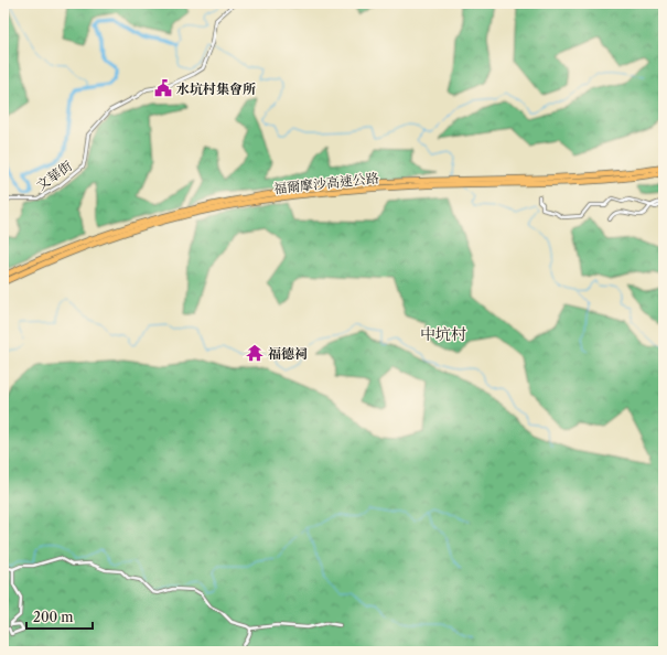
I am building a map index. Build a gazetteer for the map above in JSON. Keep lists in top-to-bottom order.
{
  "streets": {
    "highway": ["福爾摩沙高速公路"],
    "street": ["文華街"]
  },
  "districts": ["中坑村"],
  "places": {
    "public building": ["水坑村集會所"],
    "temple": ["福德祠"]
  },
  "scale_bar": "200 m"
}
